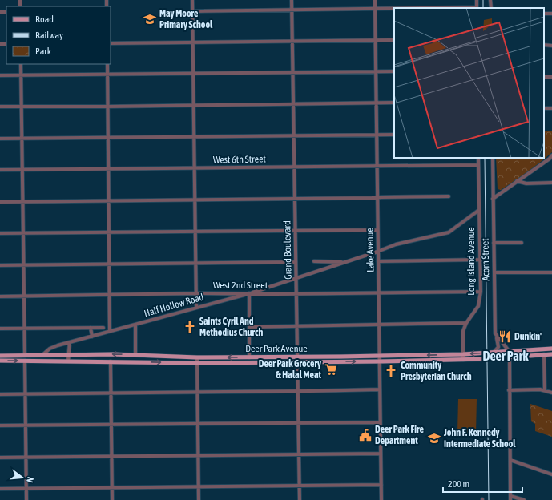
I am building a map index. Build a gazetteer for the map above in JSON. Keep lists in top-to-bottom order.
{
  "streets": {
    "main road": ["Deer Park Avenue"],
    "street": [
      "West 6th Street",
      "Grand Boulevard",
      "Lake Avenue",
      "Acorn Street",
      "Long Island Avenue",
      "West 2nd Street",
      "Half Hollow Road"
    ]
  },
  "crossings": [
    ["West 6th Street", "Grand Boulevard"],
    ["West 6th Street", "Lake Avenue"],
    ["West 6th Street", "Long Island Avenue"],
    ["Grand Boulevard", "West 2nd Street"],
    ["Grand Boulevard", "Half Hollow Road"],
    ["Grand Boulevard", "Deer Park Avenue"],
    ["Lake Avenue", "West 2nd Street"],
    ["Lake Avenue", "Half Hollow Road"],
    ["Lake Avenue", "Deer Park Avenue"],
    ["Acorn Street", "Deer Park Avenue"],
    ["Long Island Avenue", "West 2nd Street"],
    ["Long Island Avenue", "Half Hollow Road"],
    ["Long Island Avenue", "Deer Park Avenue"],
    ["West 2nd Street", "Half Hollow Road"],
    ["Half Hollow Road", "Deer Park Avenue"]
  ],
  "districts": ["Deer Park"],
  "places": {
    "school or university": ["May Moore Primary School", "John F. Kennedy Intermediate School"],
    "church": ["Saints Cyril And Methodius Church", "Community Presbyterian Church"],
    "restaurant": ["Dunkin'"],
    "supermarket": ["Deer Park Grocery & Halal Meat"],
    "public building": ["Deer Park Fire Department"]
  },
  "legend": ["Road", "Railway", "Park"],
  "scale_bar": "200 m",
  "north": "right"
}
